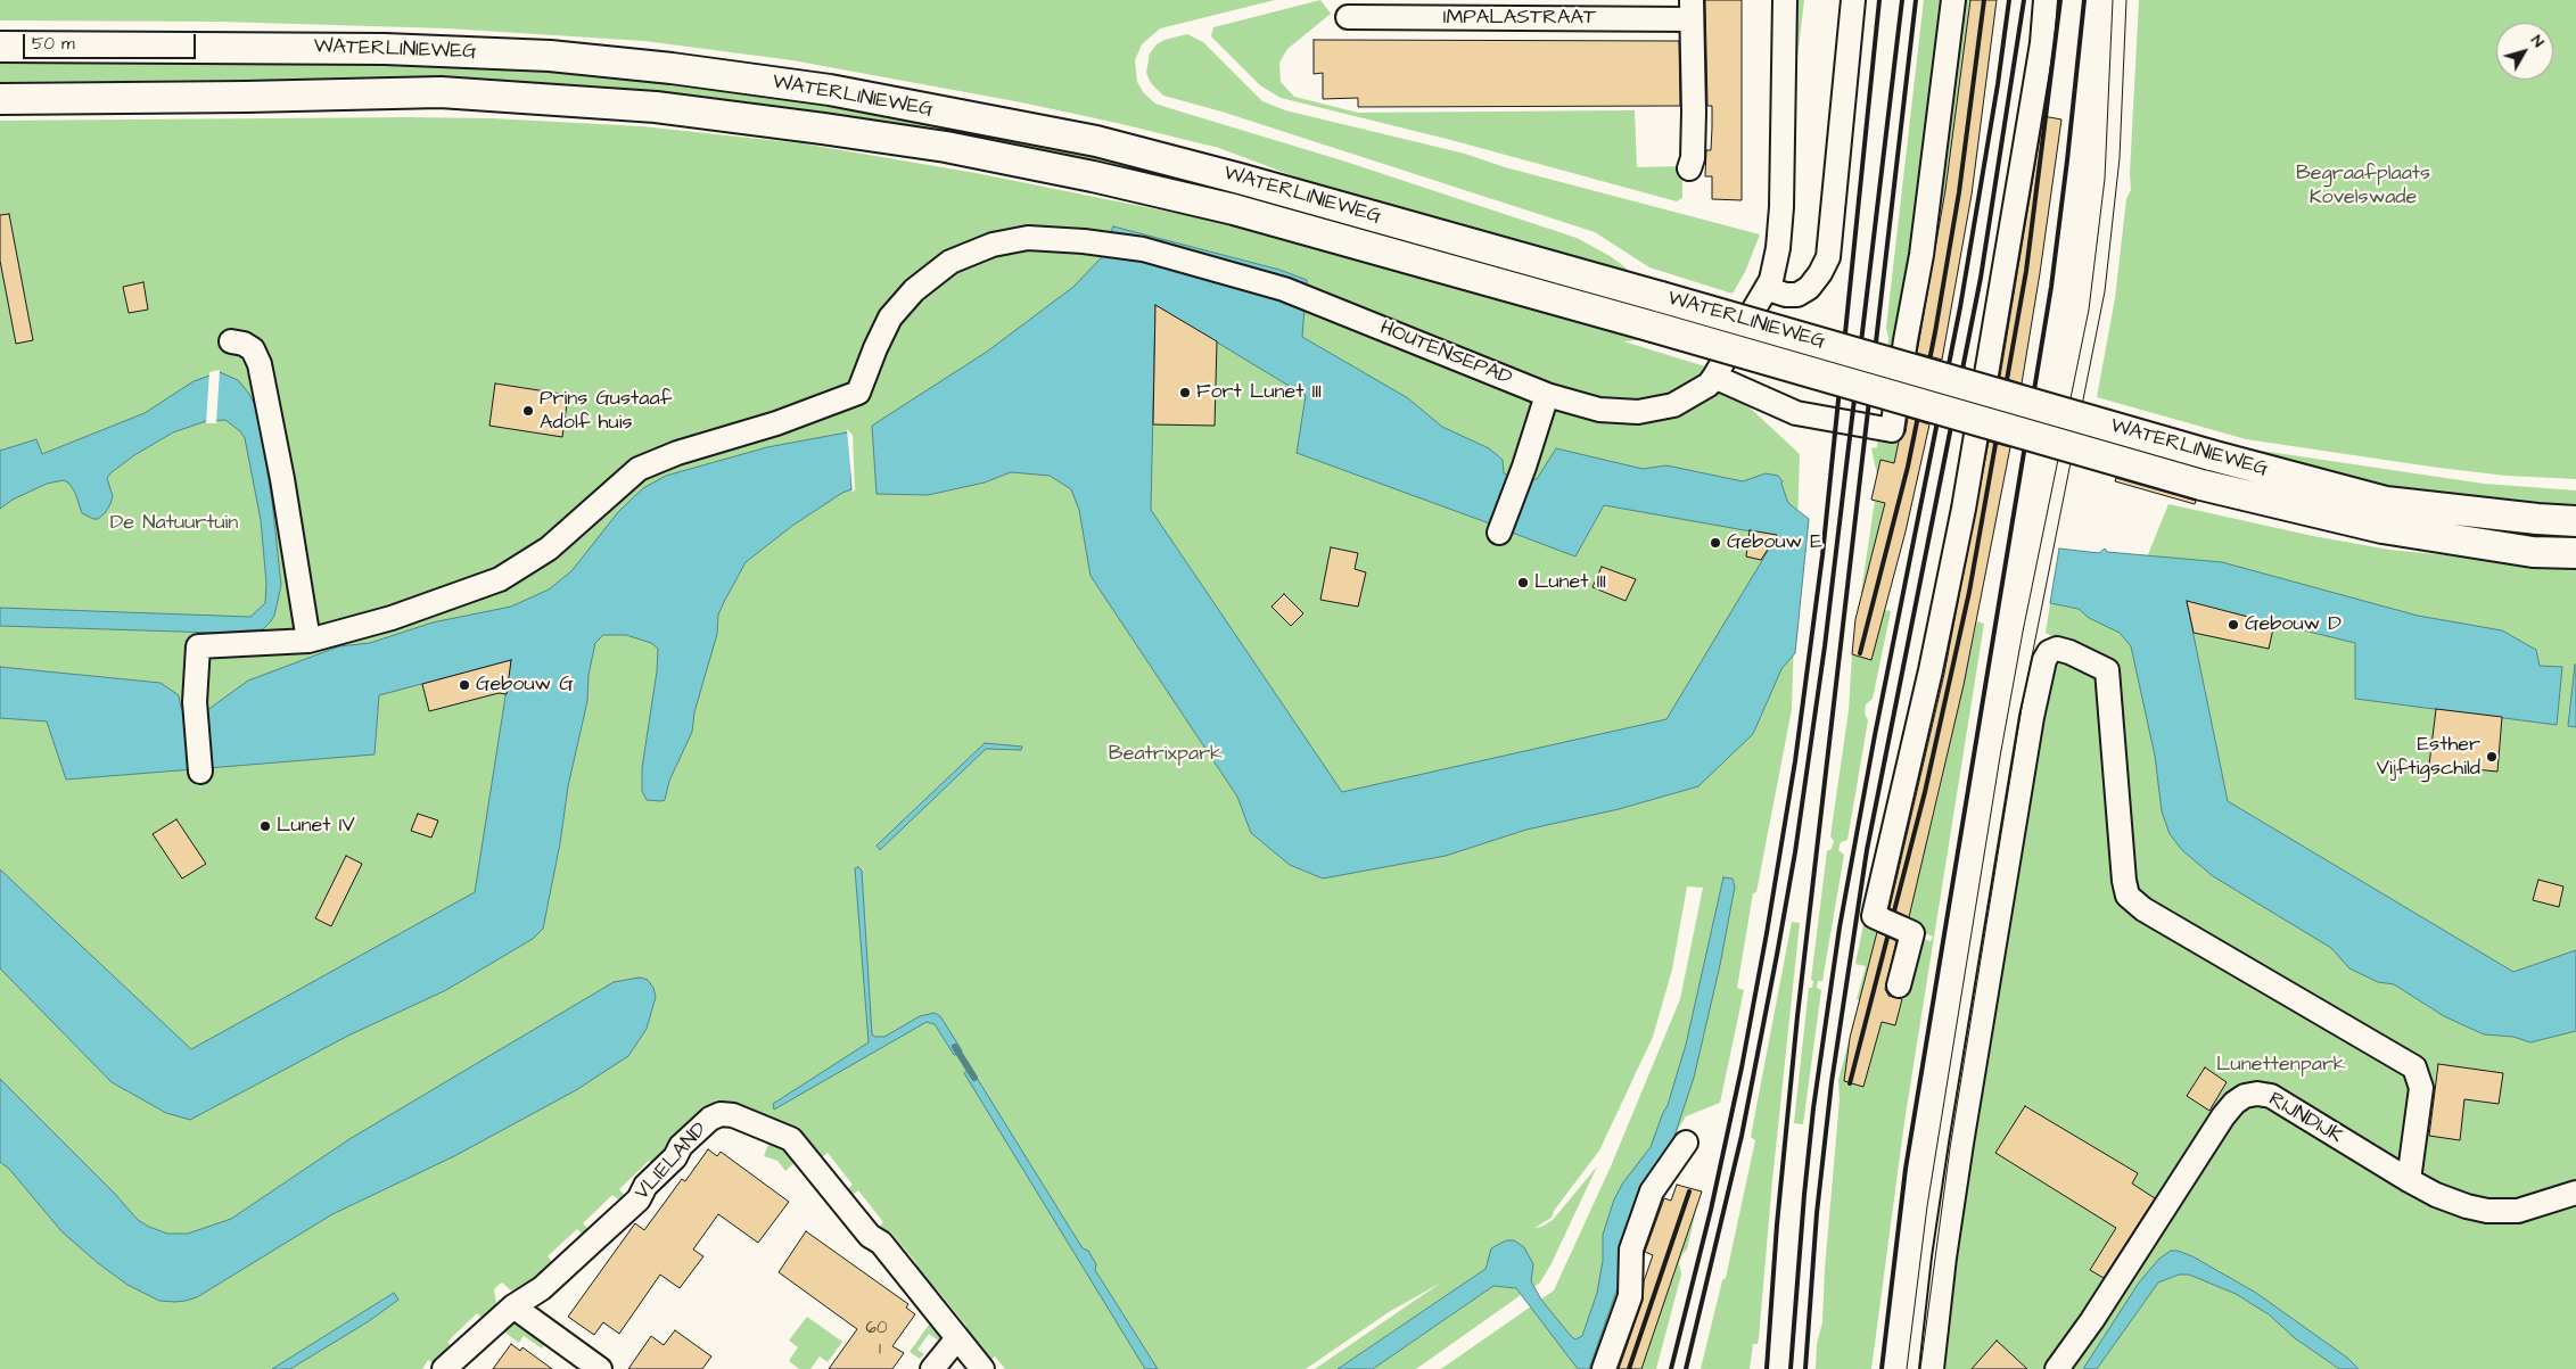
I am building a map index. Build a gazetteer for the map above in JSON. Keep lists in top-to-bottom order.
{
  "streets": {
    "main road": ["WATERLINIEWEG"],
    "street": [
      "IMPALASTRAAT",
      "HOUTENSEPAD",
      "RIJNDIJK",
      "VLIELAND"
    ]
  },
  "parks": [
    "Begraafplaats Kovelswade",
    "De Natuurtuin",
    "Beatrixpark",
    "Lunettenpark"
  ],
  "places": [
    "Fort Lunet III",
    "Prins Gustaaf Adolf huis",
    "Gebouw E",
    "Lunet III",
    "Gebouw D",
    "Gebouw G",
    "Esther Vijftigschild",
    "Lunet IV"
  ],
  "house_numbers": ["60", "1"],
  "scale_bar": "50 m",
  "north": "top right"
}
